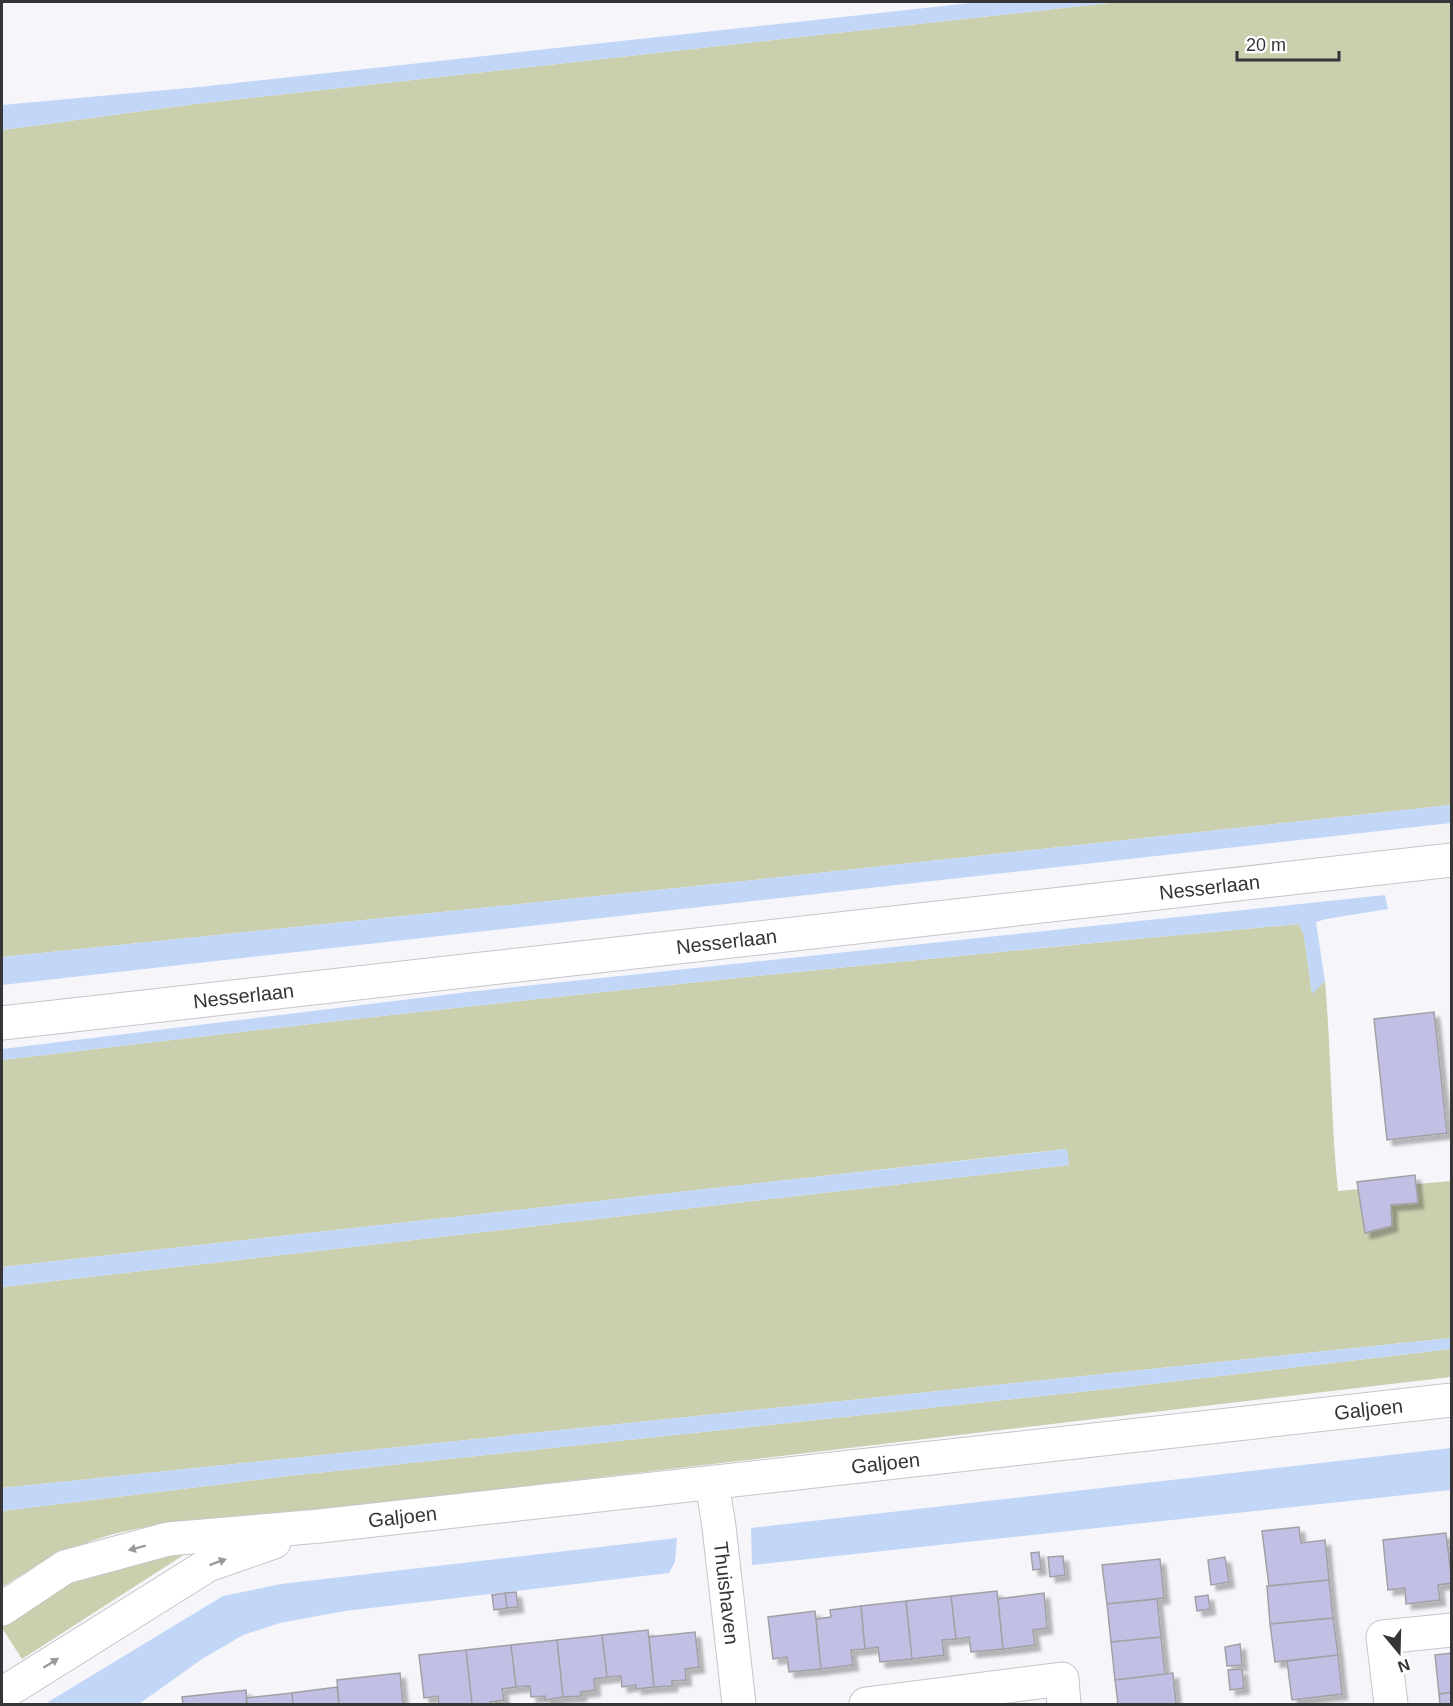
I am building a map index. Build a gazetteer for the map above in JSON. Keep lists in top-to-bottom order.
{
  "streets": {
    "street": ["Nesserlaan", "Galjoen", "Thuishaven"]
  },
  "crossings": [
    ["Galjoen", "Thuishaven"]
  ],
  "scale_bar": "20 m",
  "north": "bottom"
}
